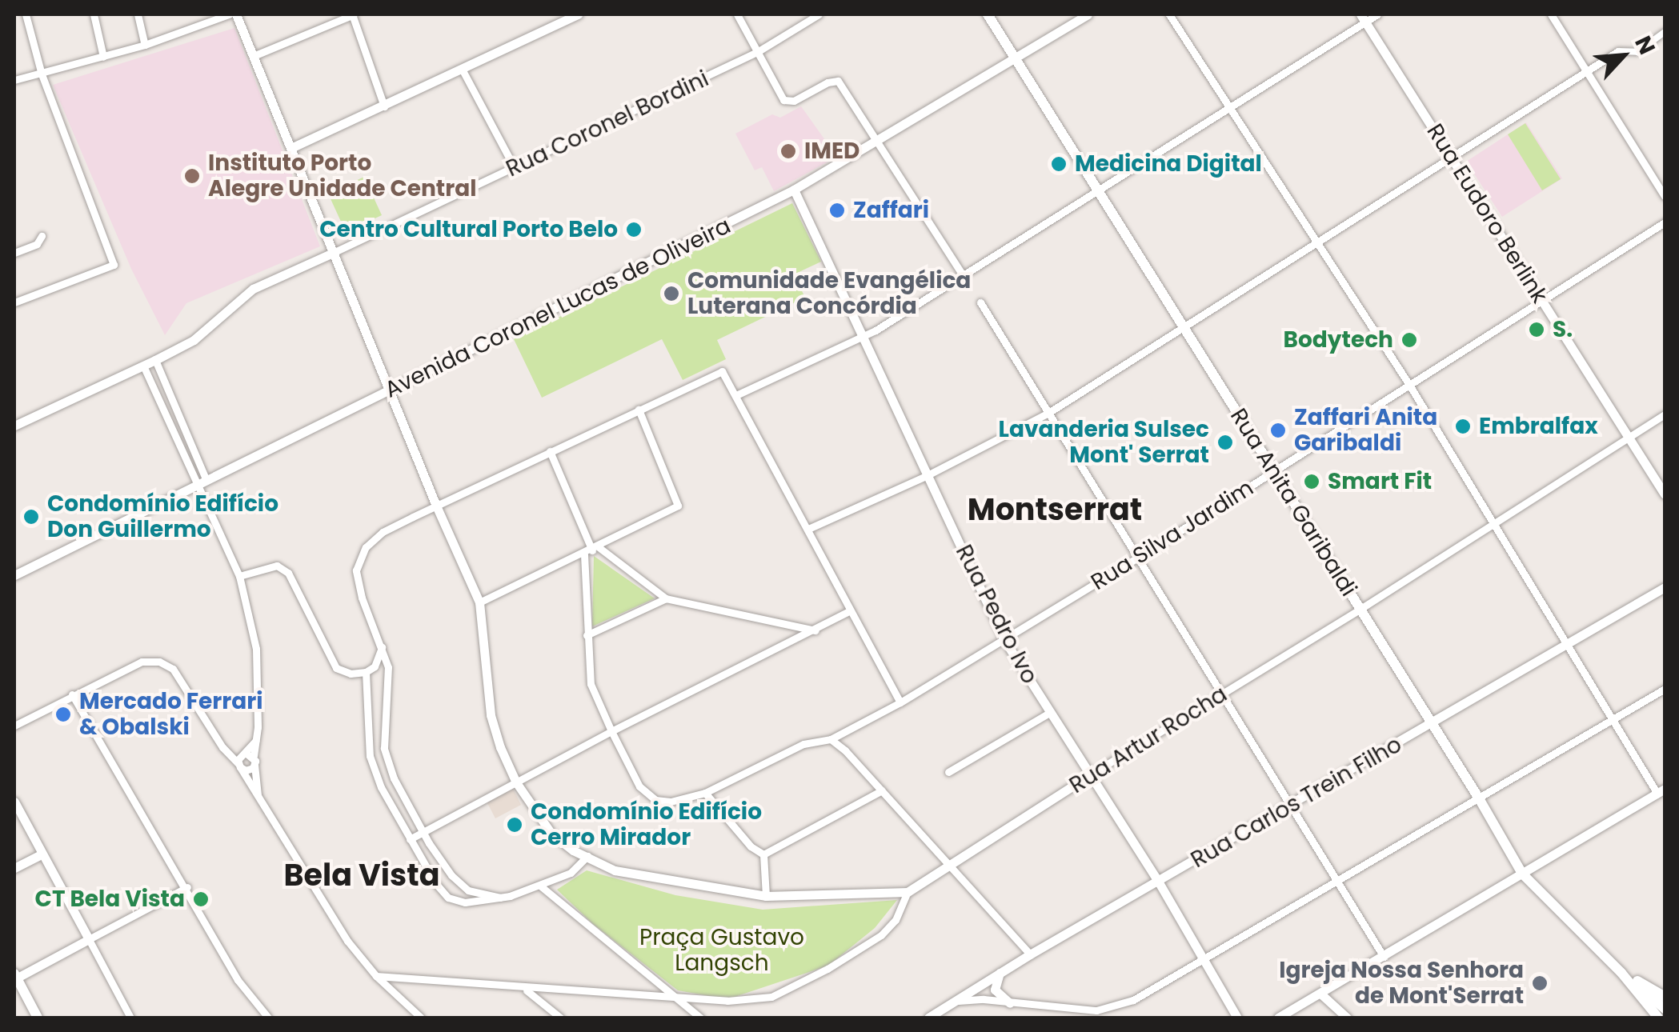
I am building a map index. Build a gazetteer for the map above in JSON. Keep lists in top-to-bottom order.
{
  "streets": {
    "main road": ["Rua Anita Garibaldi"],
    "street": [
      "Rua Coronel Bordini",
      "Rua Eudoro Berlink",
      "Avenida Coronel Lucas de Oliveira",
      "Rua Silva Jardim",
      "Rua Pedro Ivo",
      "Rua Artur Rocha",
      "Rua Carlos Trein Filho"
    ]
  },
  "crossings": [
    ["Rua Eudoro Berlink", "Rua Silva Jardim"],
    ["Rua Eudoro Berlink", "Rua Artur Rocha"],
    ["Avenida Coronel Lucas de Oliveira", "Rua Anita Garibaldi"],
    ["Avenida Coronel Lucas de Oliveira", "Rua Pedro Ivo"],
    ["Rua Anita Garibaldi", "Rua Silva Jardim"],
    ["Rua Anita Garibaldi", "Rua Artur Rocha"],
    ["Rua Anita Garibaldi", "Rua Carlos Trein Filho"],
    ["Rua Silva Jardim", "Rua Pedro Ivo"],
    ["Rua Pedro Ivo", "Rua Artur Rocha"],
    ["Rua Pedro Ivo", "Rua Carlos Trein Filho"]
  ],
  "districts": ["Montserrat", "Bela Vista"],
  "parks": ["Praça Gustavo Langsch"],
  "places": [
    "IMED",
    "Medicina Digital",
    "Instituto Porto Alegre Unidade Central",
    "Zaffari",
    "Centro Cultural Porto Belo",
    "Comunidade Evangélica Luterana Concórdia",
    "S.",
    "Bodytech",
    "Embralfax",
    "Zaffari Anita Garibaldi",
    "Lavanderia Sulsec Mont' Serrat",
    "Smart Fit",
    "Condomínio Edifício Don Guillermo",
    "Mercado Ferrari & Obalski",
    "Condomínio Edifício Cerro Mirador",
    "CT Bela Vista",
    "Igreja Nossa Senhora de Mont'Serrat"
  ],
  "north": "top right"
}
